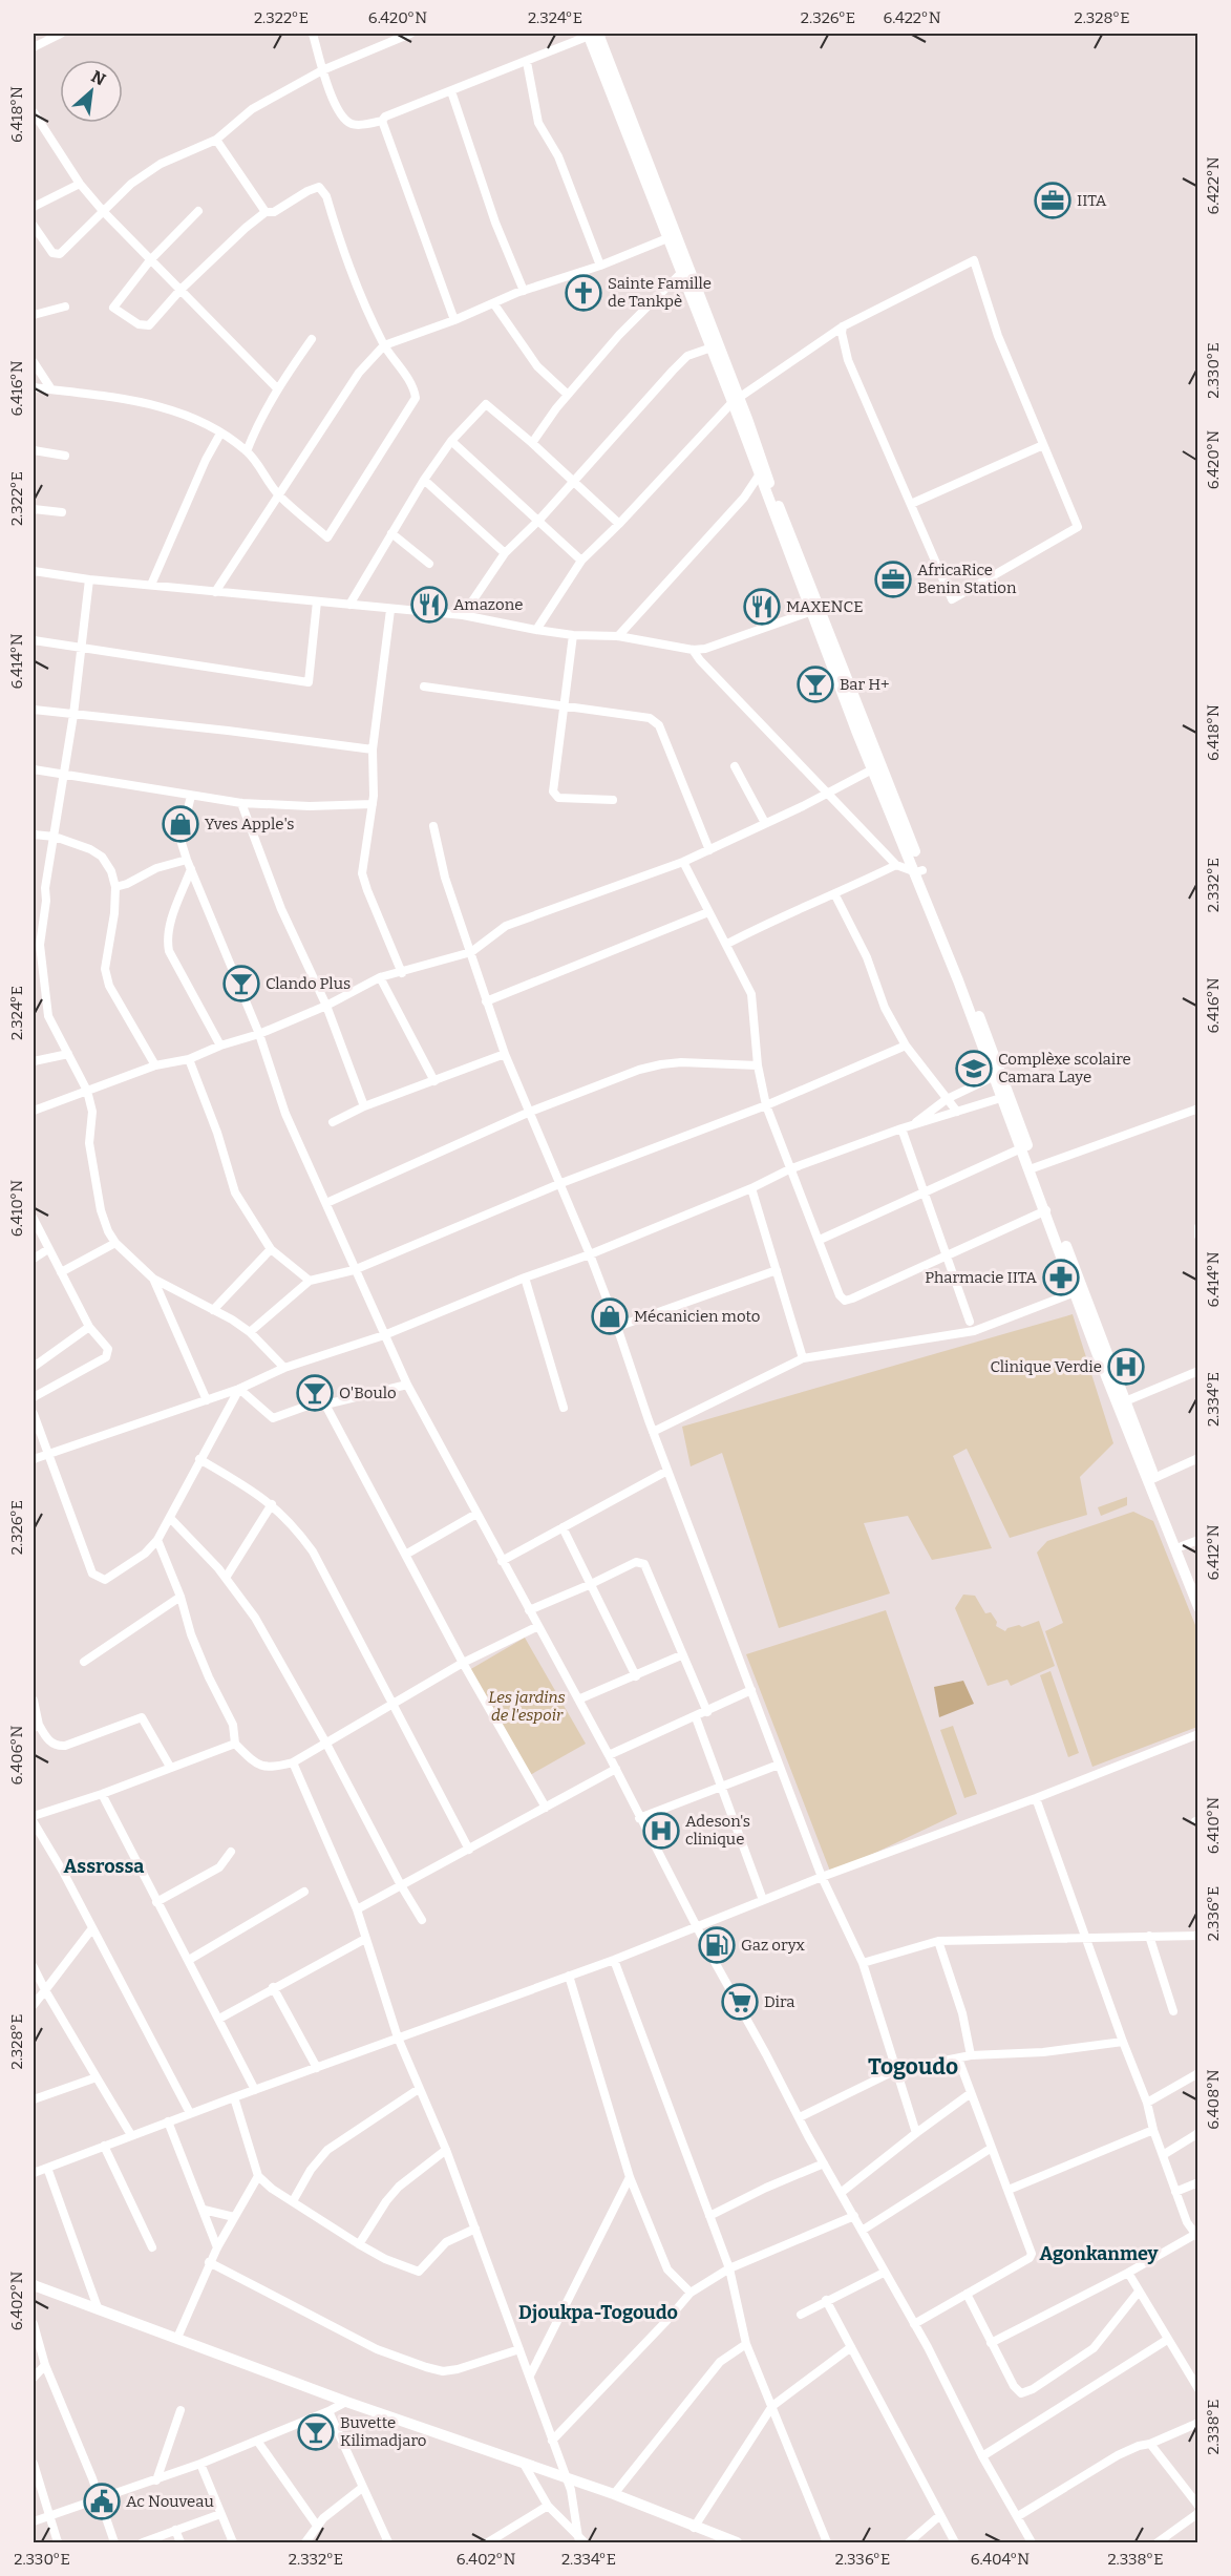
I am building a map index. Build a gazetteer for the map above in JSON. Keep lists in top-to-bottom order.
{
  "districts": [
    "Assrossa",
    "Togoudo",
    "Agonkanmey",
    "Djoukpa-Togoudo"
  ],
  "parks": ["Les jardins de l'espoir"],
  "places": {
    "office": ["IITA", "AfricaRice Benin Station"],
    "church": ["Sainte Famille de Tankpè"],
    "restaurant": ["Amazone", "MAXENCE"],
    "bar": [
      "Bar H+",
      "Clando Plus",
      "O'Boulo",
      "Buvette Kilimadjaro"
    ],
    "shop": ["Yves Apple's", "Mécanicien moto"],
    "school or university": ["Complèxe scolaire Camara Laye"],
    "pharmacy": ["Pharmacie IITA"],
    "hospital": ["Clinique Verdie", "Adeson's clinique"],
    "fuel station": ["Gaz oryx"],
    "supermarket": ["Dira"],
    "public building": ["Ac Nouveau"]
  },
  "north": "top right",
  "coordinates": [
    "2.322°E",
    "6.420°N",
    "2.324°E",
    "2.326°E",
    "6.422°N",
    "2.328°E",
    "6.418°N",
    "2.330°E",
    "6.416°N",
    "6.414°N",
    "2.332°E",
    "6.410°N",
    "2.334°E",
    "6.412°N",
    "6.406°N",
    "2.336°E",
    "6.408°N",
    "6.402°N",
    "2.338°E",
    "6.404°N"
  ]
}
